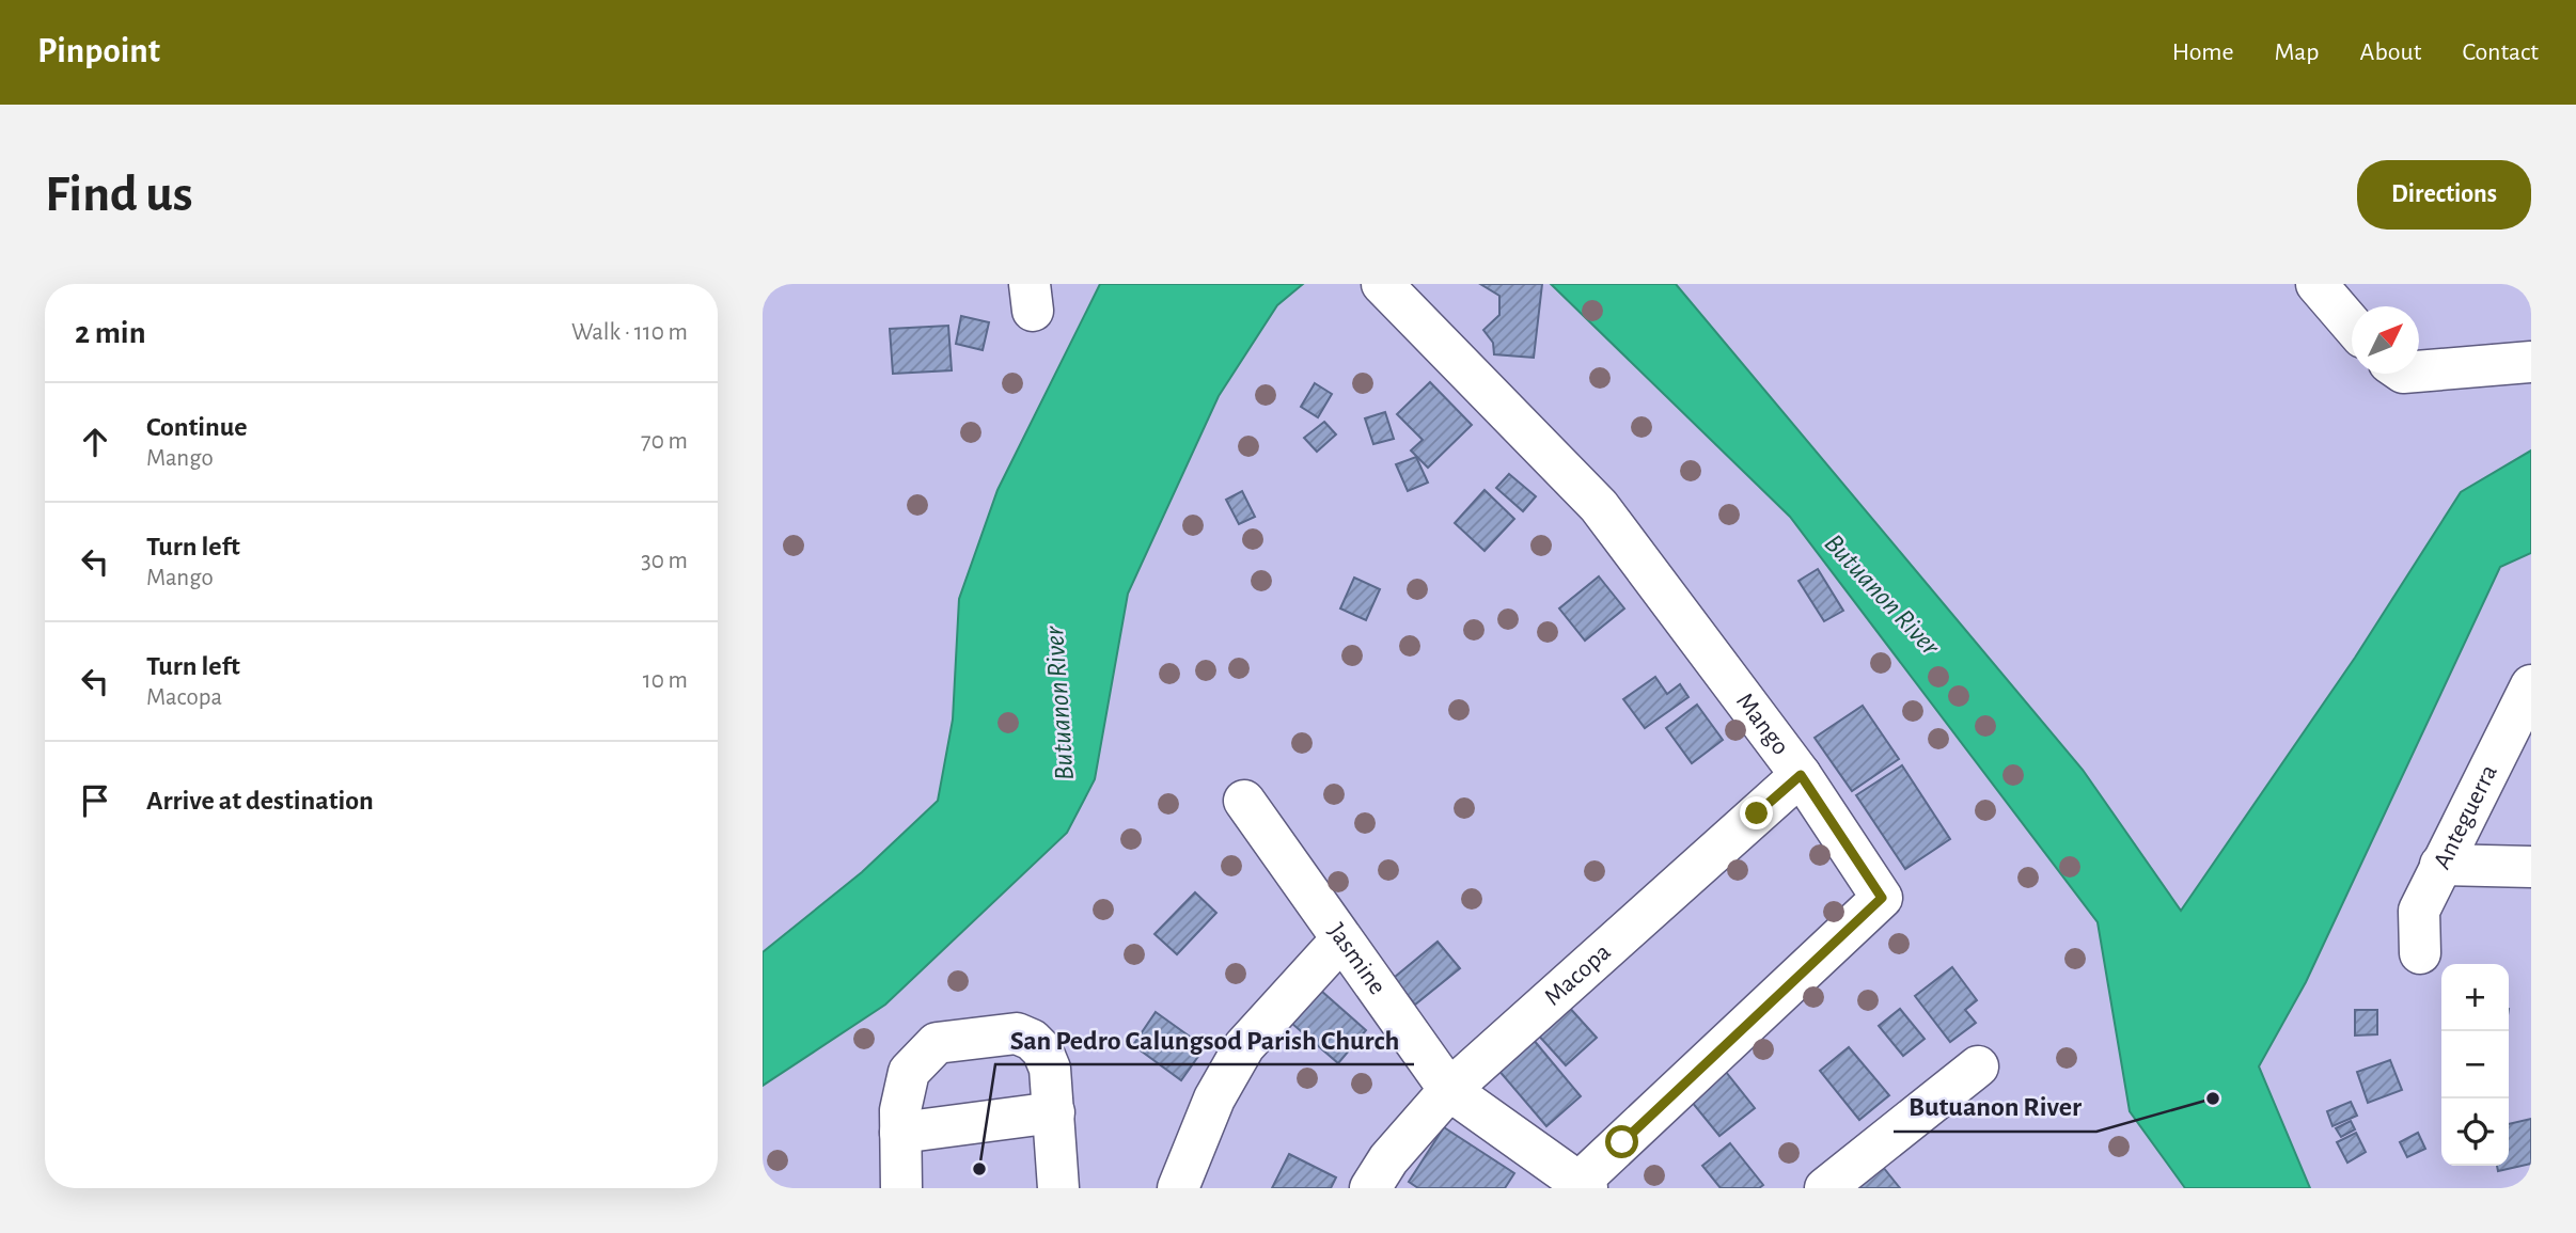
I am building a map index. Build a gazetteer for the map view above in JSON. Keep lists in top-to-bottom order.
{
  "streets": {
    "street": [
      "Mango",
      "Anteguerra",
      "Jasmine",
      "Macopa"
    ]
  },
  "crossings": [
    ["Mango", "Jasmine"],
    ["Mango", "Macopa"],
    ["Jasmine", "Macopa"]
  ],
  "water": ["Butuanon River"],
  "places": ["Butuanon River", "San Pedro Calungsod Parish Church"],
  "north": "top right",
  "page": {
    "header": "Pinpoint",
    "nav": [
      "Home",
      "Map",
      "About",
      "Contact"
    ],
    "buttons": "Directions",
    "title": "Find us",
    "heading": ["2 min", "Walk · 110 m"],
    "list": [
      ["Continue", "Mango", "70 m"],
      ["Turn left", "Mango", "30 m"],
      ["Turn left", "Macopa", "10 m"],
      "Arrive at destination"
    ],
    "map_buttons": ["+", "−"]
  }
}
